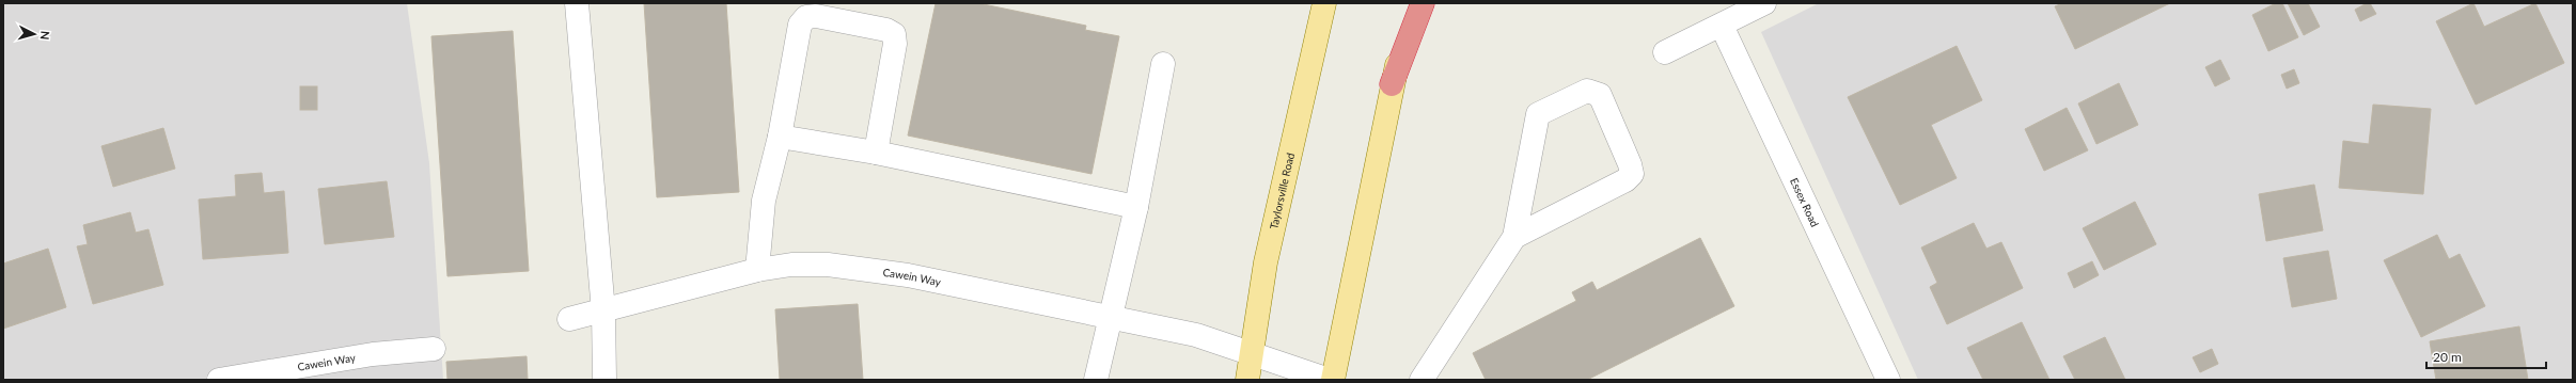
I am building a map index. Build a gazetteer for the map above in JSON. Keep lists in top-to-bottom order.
{
  "streets": {
    "main road": ["Taylorsville Road"],
    "street": ["Essex Road", "Cawein Way"]
  },
  "crossings": [
    ["Taylorsville Road", "Cawein Way"]
  ],
  "scale_bar": "20 m",
  "north": "right"
}
